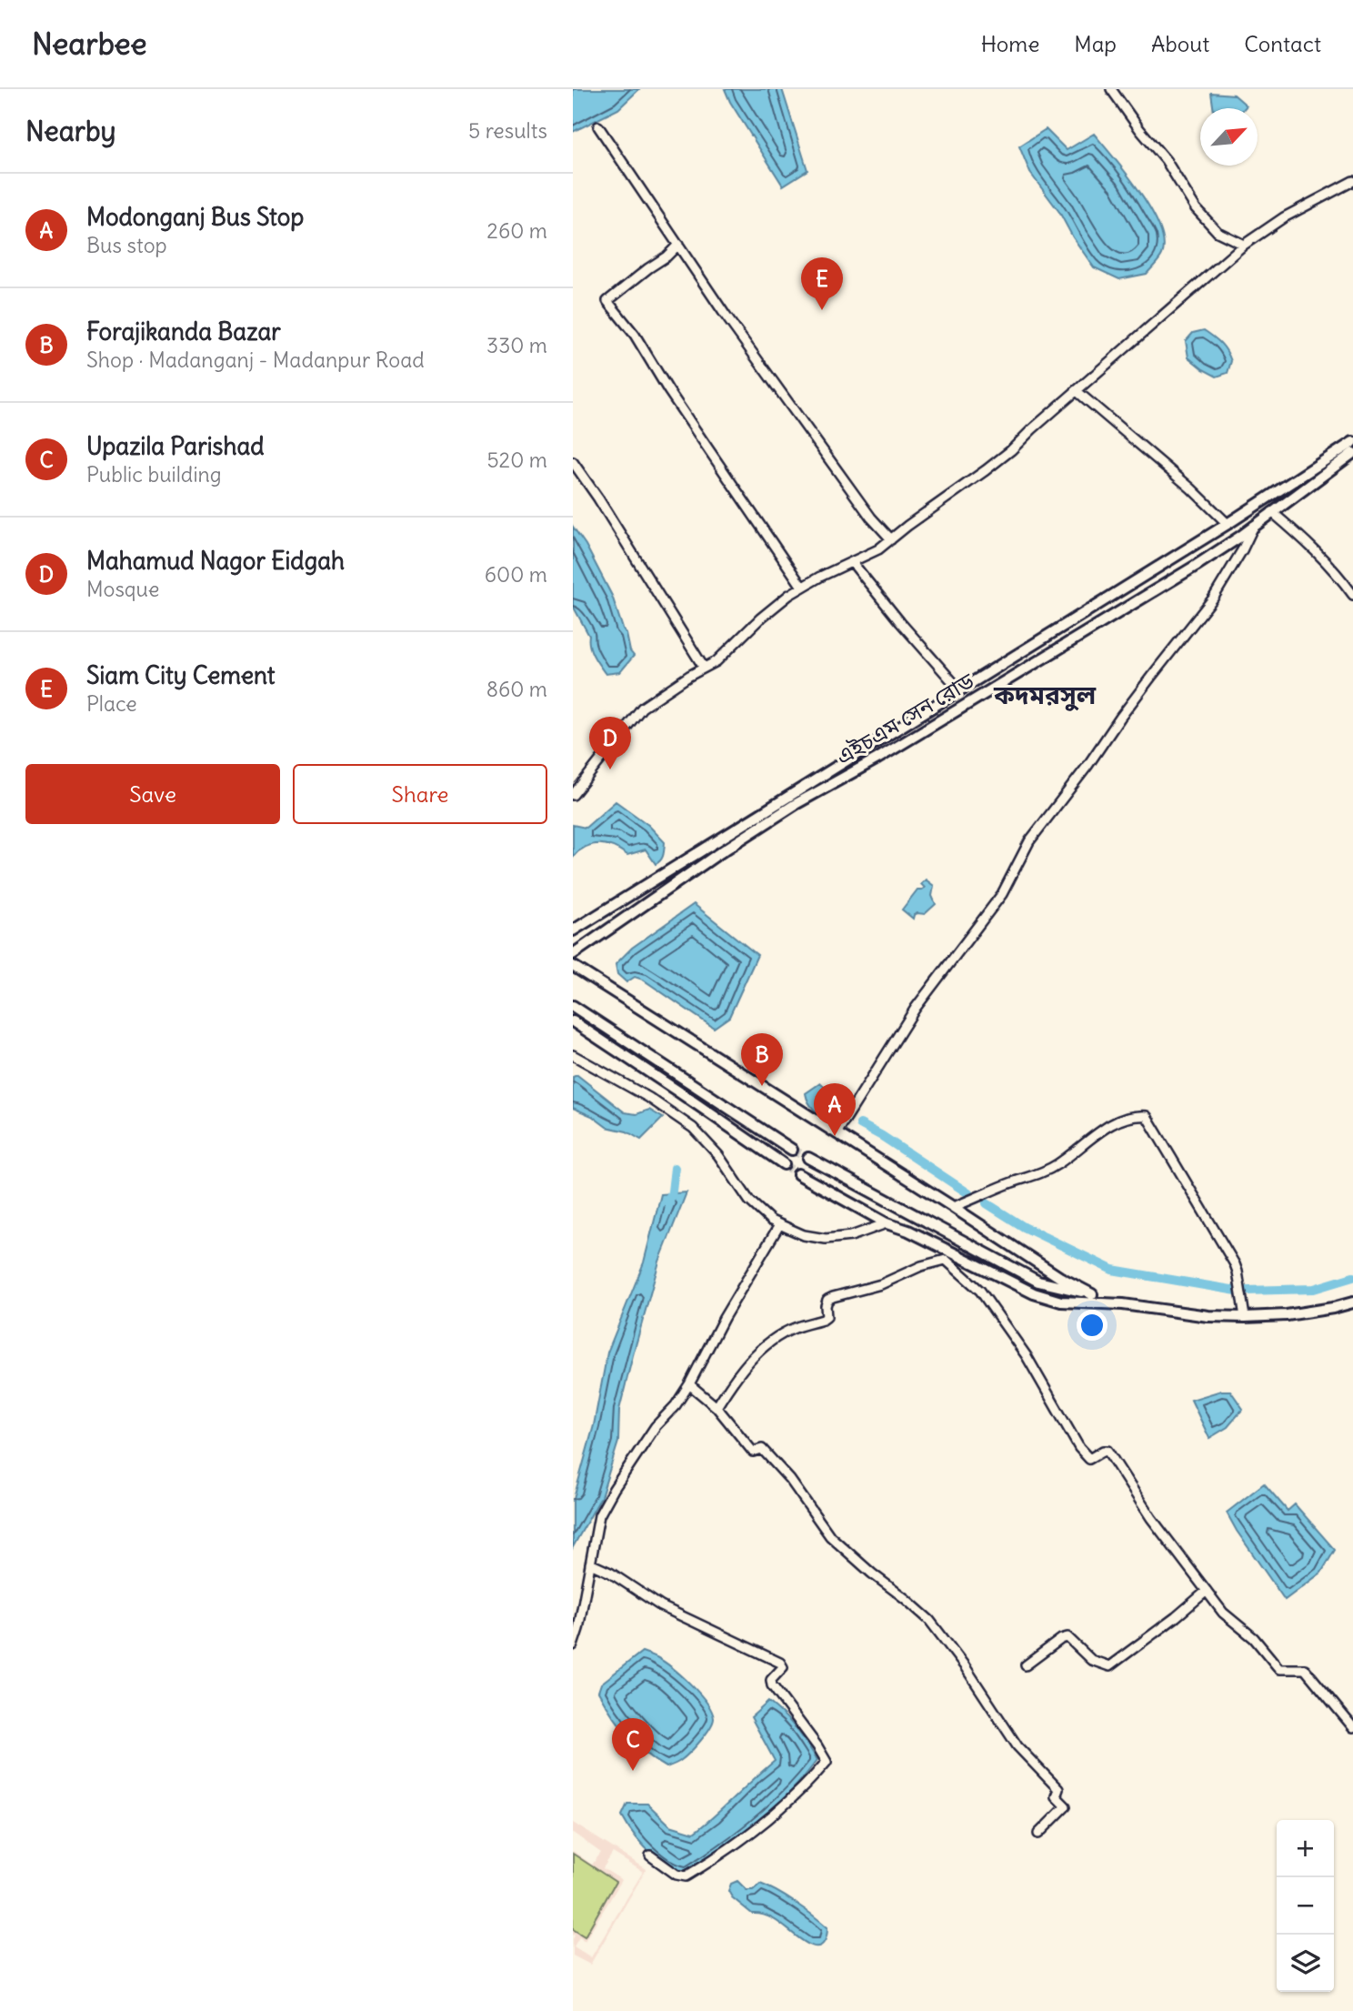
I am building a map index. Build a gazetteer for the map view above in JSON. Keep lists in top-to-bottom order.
{
  "streets": {
    "main road": ["এইচএম সেন রোড"]
  },
  "districts": ["কদমরসুল"],
  "north": "top right",
  "page": {
    "header": "Nearbee",
    "nav": [
      "Home",
      "Map",
      "About",
      "Contact"
    ],
    "heading": ["Nearby", "5 results"],
    "list": [
      {
        "mark": "A",
        "name": "Modonganj Bus Stop",
        "note": "Bus stop",
        "value": "260 m"
      },
      {
        "mark": "B",
        "name": "Forajikanda Bazar",
        "note": "Shop · Madanganj - Madanpur Road",
        "value": "330 m"
      },
      {
        "mark": "C",
        "name": "Upazila Parishad",
        "note": "Public building",
        "value": "520 m"
      },
      {
        "mark": "D",
        "name": "Mahamud Nagor Eidgah",
        "note": "Mosque",
        "value": "600 m"
      },
      {
        "mark": "E",
        "name": "Siam City Cement",
        "note": "Place",
        "value": "860 m"
      }
    ],
    "pins": [
      "E",
      "D",
      "B",
      "A",
      "C"
    ],
    "buttons": ["Save", "Share"],
    "map_buttons": ["+", "−"]
  }
}
